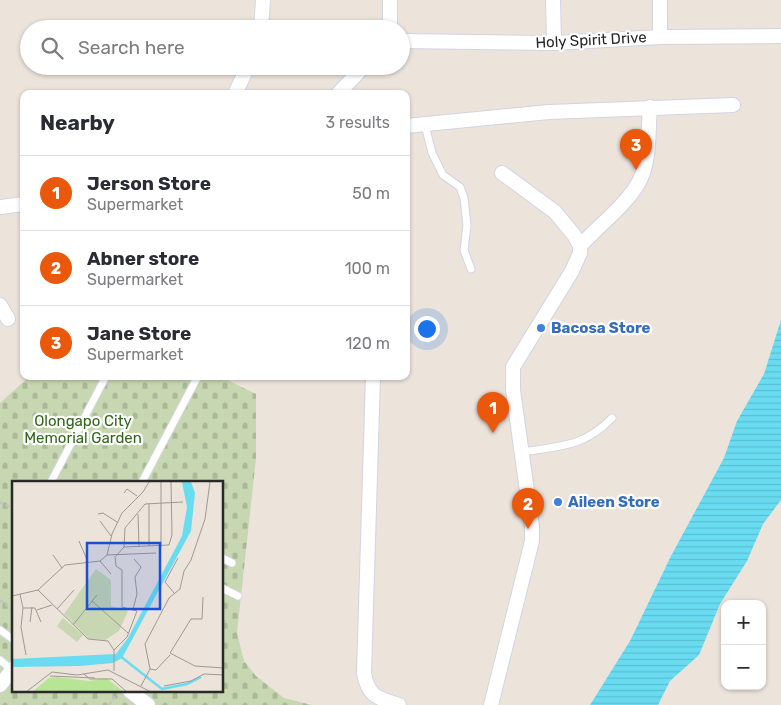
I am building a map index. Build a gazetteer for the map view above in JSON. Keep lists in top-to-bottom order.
{
  "streets": {
    "street": ["Holy Spirit Drive"]
  },
  "parks": ["Olongapo City Memorial Garden"],
  "places": ["Bacosa Store", "Aileen Store"],
  "page": {
    "search": "Search here",
    "heading": ["Nearby", "3 results"],
    "pins": ["3", "1", "2"],
    "list": [
      {
        "mark": "1",
        "name": "Jerson Store",
        "note": "Supermarket",
        "value": "50 m"
      },
      {
        "mark": "2",
        "name": "Abner store",
        "note": "Supermarket",
        "value": "100 m"
      },
      {
        "mark": "3",
        "name": "Jane Store",
        "note": "Supermarket",
        "value": "120 m"
      }
    ],
    "map_buttons": ["+", "−"]
  }
}
